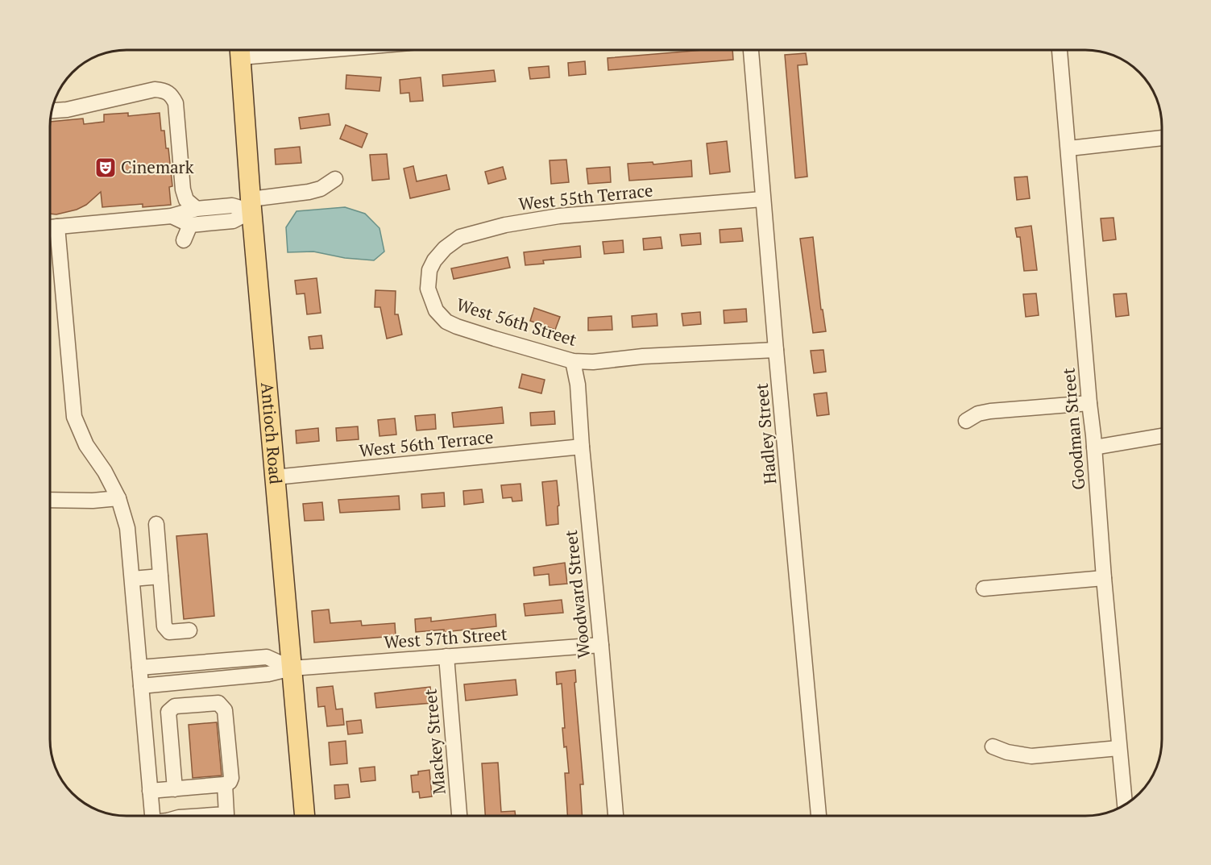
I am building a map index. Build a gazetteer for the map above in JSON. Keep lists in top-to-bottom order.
{
  "streets": {
    "main road": ["Antioch Road"],
    "street": [
      "West 55th Terrace",
      "West 56th Street",
      "Goodman Street",
      "Hadley Street",
      "West 56th Terrace",
      "Woodward Street",
      "West 57th Street",
      "Mackey Street"
    ]
  },
  "crossings": [
    ["West 55th Terrace", "West 56th Street"],
    ["West 55th Terrace", "Hadley Street"],
    ["West 56th Street", "Hadley Street"],
    ["West 56th Street", "Woodward Street"],
    ["Antioch Road", "West 56th Terrace"],
    ["Antioch Road", "West 57th Street"],
    ["West 56th Terrace", "Woodward Street"],
    ["Woodward Street", "West 57th Street"],
    ["West 57th Street", "Mackey Street"]
  ],
  "places": {
    "theatre": ["Cinemark"]
  }
}
